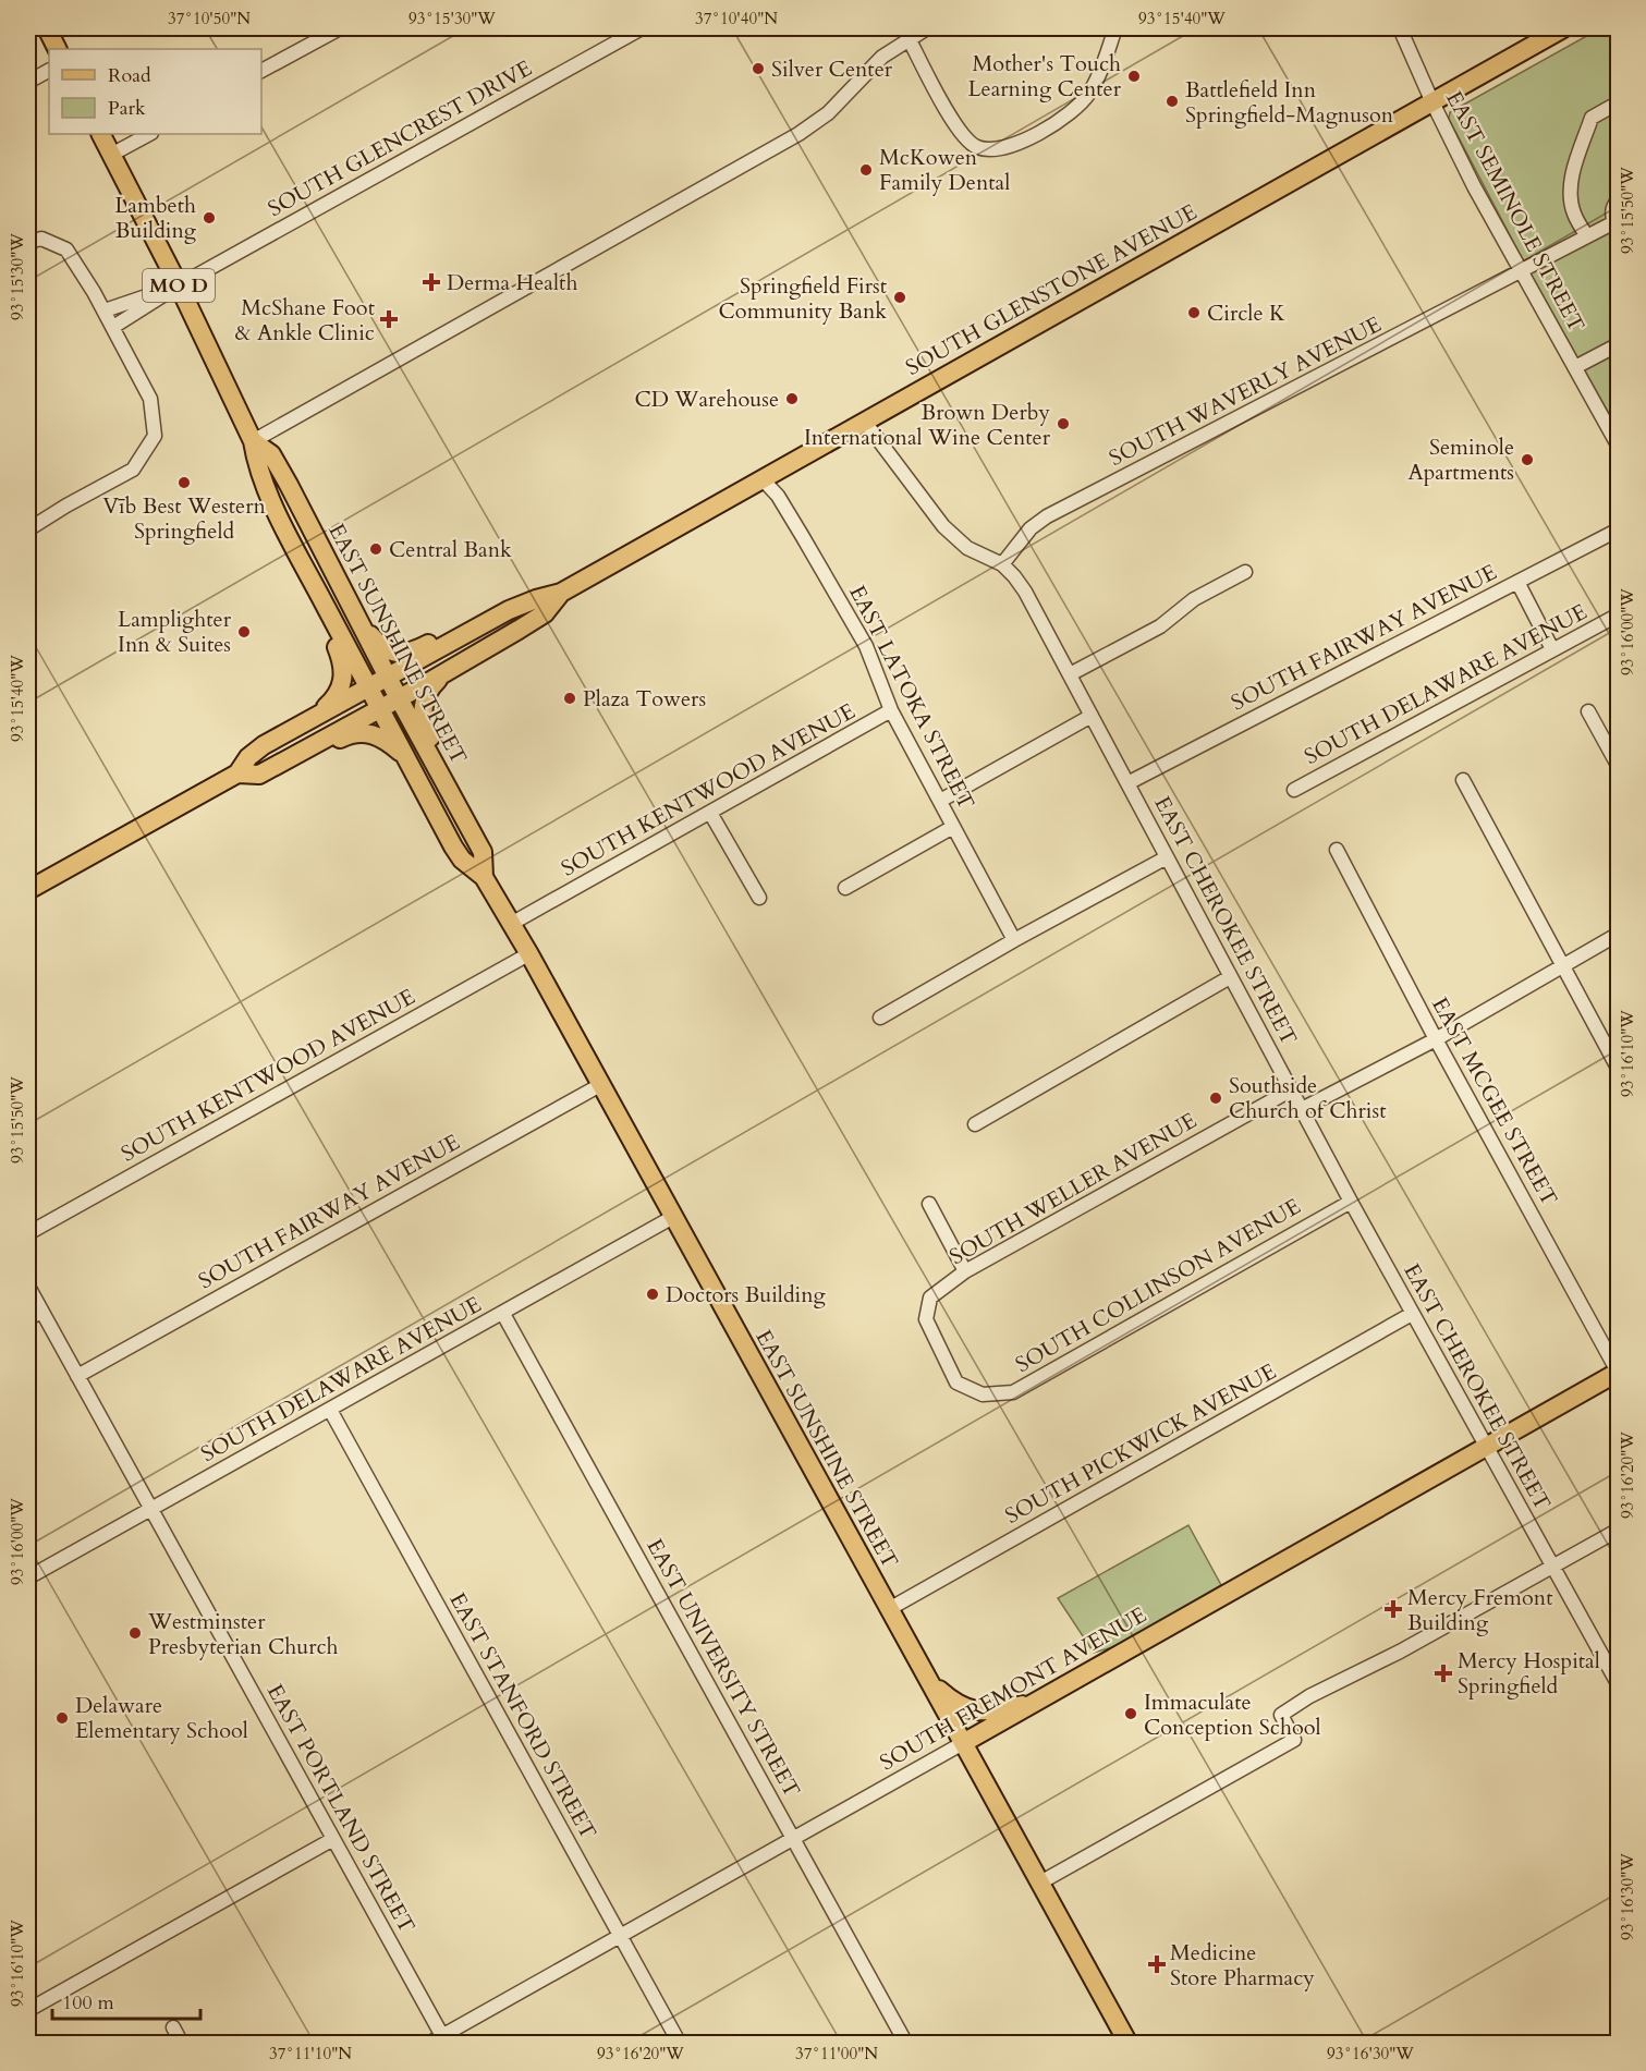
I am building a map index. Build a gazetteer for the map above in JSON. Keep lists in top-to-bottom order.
{
  "streets": {
    "main road": [
      "MO D",
      "SOUTH GLENSTONE AVENUE",
      "EAST SUNSHINE STREET",
      "SOUTH FREMONT AVENUE"
    ],
    "street": [
      "SOUTH GLENCREST DRIVE",
      "EAST SEMINOLE STREET",
      "SOUTH WAVERLY AVENUE",
      "SOUTH FAIRWAY AVENUE",
      "SOUTH DELAWARE AVENUE",
      "EAST LATOKA STREET",
      "SOUTH KENTWOOD AVENUE",
      "EAST CHEROKEE STREET",
      "EAST MCGEE STREET",
      "SOUTH WELLER AVENUE",
      "SOUTH COLLINSON AVENUE",
      "SOUTH PICKWICK AVENUE",
      "EAST UNIVERSITY STREET",
      "EAST STANFORD STREET",
      "EAST PORTLAND STREET"
    ]
  },
  "crossings": [
    ["SOUTH GLENCREST DRIVE", "EAST SUNSHINE STREET"],
    ["EAST SEMINOLE STREET", "SOUTH GLENSTONE AVENUE"],
    ["EAST SEMINOLE STREET", "SOUTH WAVERLY AVENUE"],
    ["SOUTH GLENSTONE AVENUE", "EAST SUNSHINE STREET"],
    ["SOUTH GLENSTONE AVENUE", "EAST LATOKA STREET"],
    ["SOUTH GLENSTONE AVENUE", "EAST CHEROKEE STREET"],
    ["SOUTH WAVERLY AVENUE", "EAST CHEROKEE STREET"],
    ["SOUTH FAIRWAY AVENUE", "EAST SUNSHINE STREET"],
    ["SOUTH FAIRWAY AVENUE", "EAST CHEROKEE STREET"],
    ["SOUTH FAIRWAY AVENUE", "EAST PORTLAND STREET"],
    ["EAST SUNSHINE STREET", "SOUTH DELAWARE AVENUE"],
    ["EAST SUNSHINE STREET", "SOUTH KENTWOOD AVENUE"],
    ["EAST SUNSHINE STREET", "SOUTH PICKWICK AVENUE"],
    ["EAST SUNSHINE STREET", "SOUTH FREMONT AVENUE"],
    ["SOUTH DELAWARE AVENUE", "EAST UNIVERSITY STREET"],
    ["SOUTH DELAWARE AVENUE", "EAST STANFORD STREET"],
    ["SOUTH DELAWARE AVENUE", "EAST PORTLAND STREET"],
    ["EAST LATOKA STREET", "SOUTH KENTWOOD AVENUE"],
    ["EAST CHEROKEE STREET", "SOUTH WELLER AVENUE"],
    ["EAST CHEROKEE STREET", "SOUTH COLLINSON AVENUE"],
    ["EAST CHEROKEE STREET", "SOUTH PICKWICK AVENUE"],
    ["EAST CHEROKEE STREET", "SOUTH FREMONT AVENUE"],
    ["EAST MCGEE STREET", "SOUTH FREMONT AVENUE"],
    ["SOUTH WELLER AVENUE", "SOUTH COLLINSON AVENUE"],
    ["EAST UNIVERSITY STREET", "SOUTH FREMONT AVENUE"],
    ["SOUTH FREMONT AVENUE", "EAST STANFORD STREET"],
    ["SOUTH FREMONT AVENUE", "EAST PORTLAND STREET"]
  ],
  "places": {
    "other": [
      "Silver Center",
      "Mother's Touch Learning Center",
      "Battlefield Inn Springfield-Magnuson",
      "McKowen Family Dental",
      "Lambeth Building",
      "Springfield First Community Bank",
      "Circle K",
      "CD Warehouse",
      "Brown Derby International Wine Center",
      "Seminole Apartments",
      "Vīb Best Western Springfield",
      "Central Bank",
      "Lamplighter Inn & Suites",
      "Plaza Towers",
      "Southside Church of Christ",
      "Doctors Building",
      "Westminster Presbyterian Church",
      "Immaculate Conception School",
      "Delaware Elementary School"
    ],
    "health": [
      "Derma Health",
      "McShane Foot & Ankle Clinic",
      "Mercy Fremont Building",
      "Mercy Hospital Springfield",
      "Medicine Store Pharmacy"
    ]
  },
  "legend": ["Road", "Park"],
  "scale_bar": "100 m",
  "coordinates": [
    "37°10'50\"N",
    "93°15'30\"W",
    "37°10'40\"N",
    "93°15'40\"W",
    "93°15'50\"W",
    "93°16'00\"W",
    "93°16'10\"W",
    "93°16'20\"W",
    "93°16'30\"W",
    "37°11'10\"N",
    "37°11'00\"N"
  ]
}
